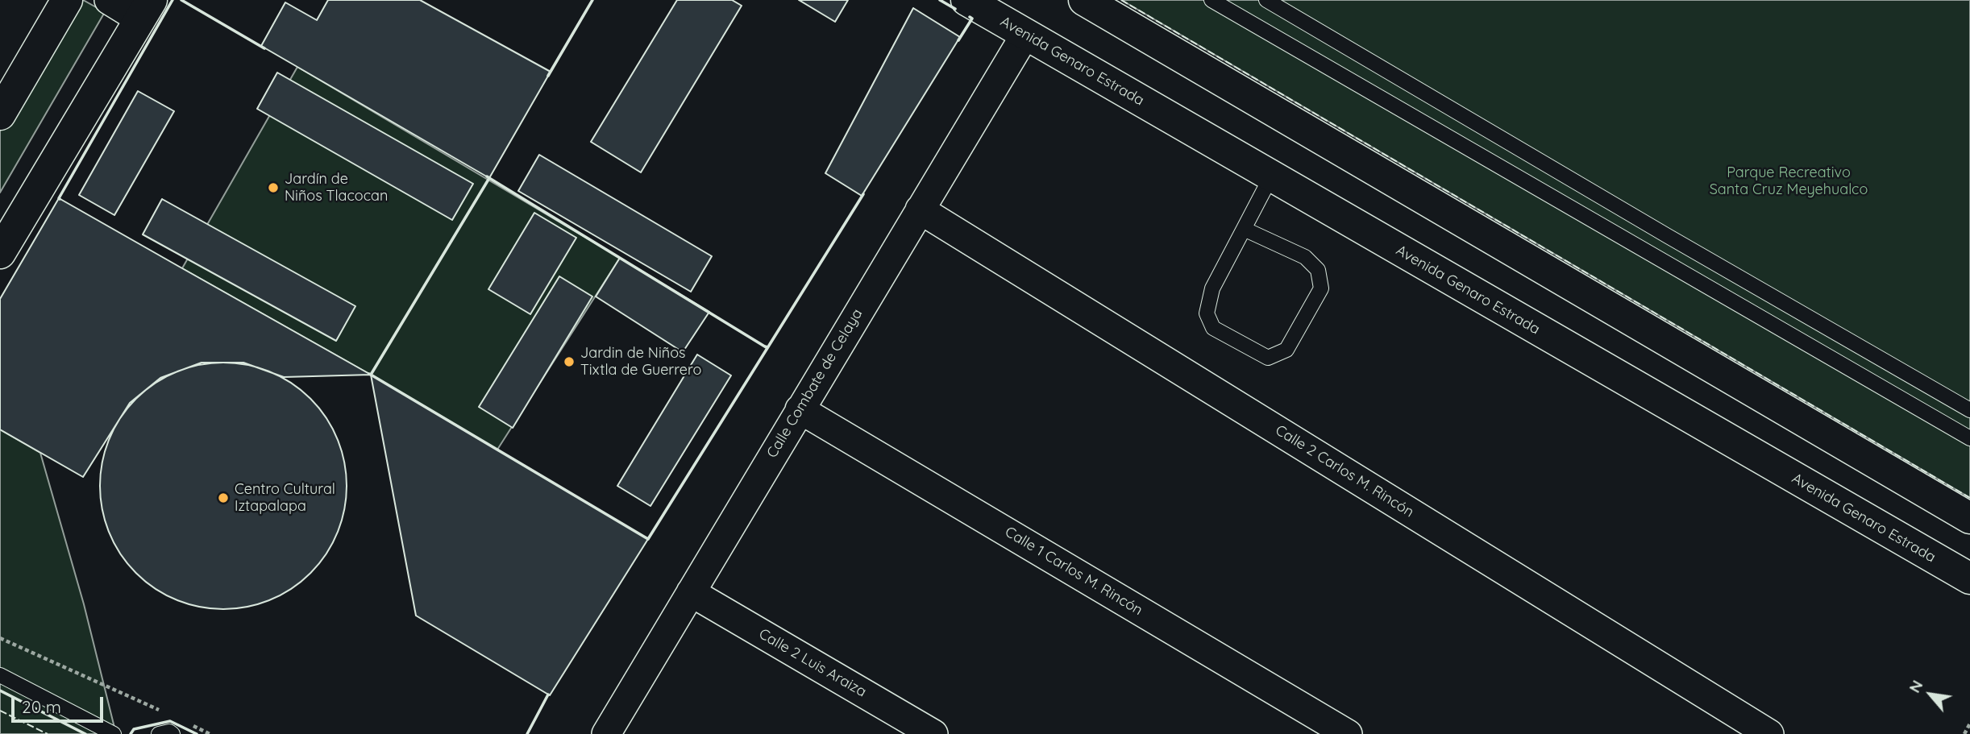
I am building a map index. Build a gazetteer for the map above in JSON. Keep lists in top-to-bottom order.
{
  "streets": {
    "street": [
      "Avenida Genaro Estrada",
      "Calle Combate de Celaya",
      "Calle 2 Carlos M. Rincón",
      "Calle 1 Carlos M. Rincón",
      "Calle 2 Luis Araiza"
    ]
  },
  "crossings": [
    ["Avenida Genaro Estrada", "Calle Combate de Celaya"],
    ["Calle Combate de Celaya", "Calle 2 Carlos M. Rincón"],
    ["Calle Combate de Celaya", "Calle 1 Carlos M. Rincón"],
    ["Calle Combate de Celaya", "Calle 2 Luis Araiza"]
  ],
  "parks": ["Parque Recreativo Santa Cruz Meyehualco"],
  "places": ["Jardín de Niños Tlacocan", "Jardin de Niños Tixtla de Guerrero", "Centro Cultural Iztapalapa"],
  "scale_bar": "20 m",
  "north": "top left"
}
